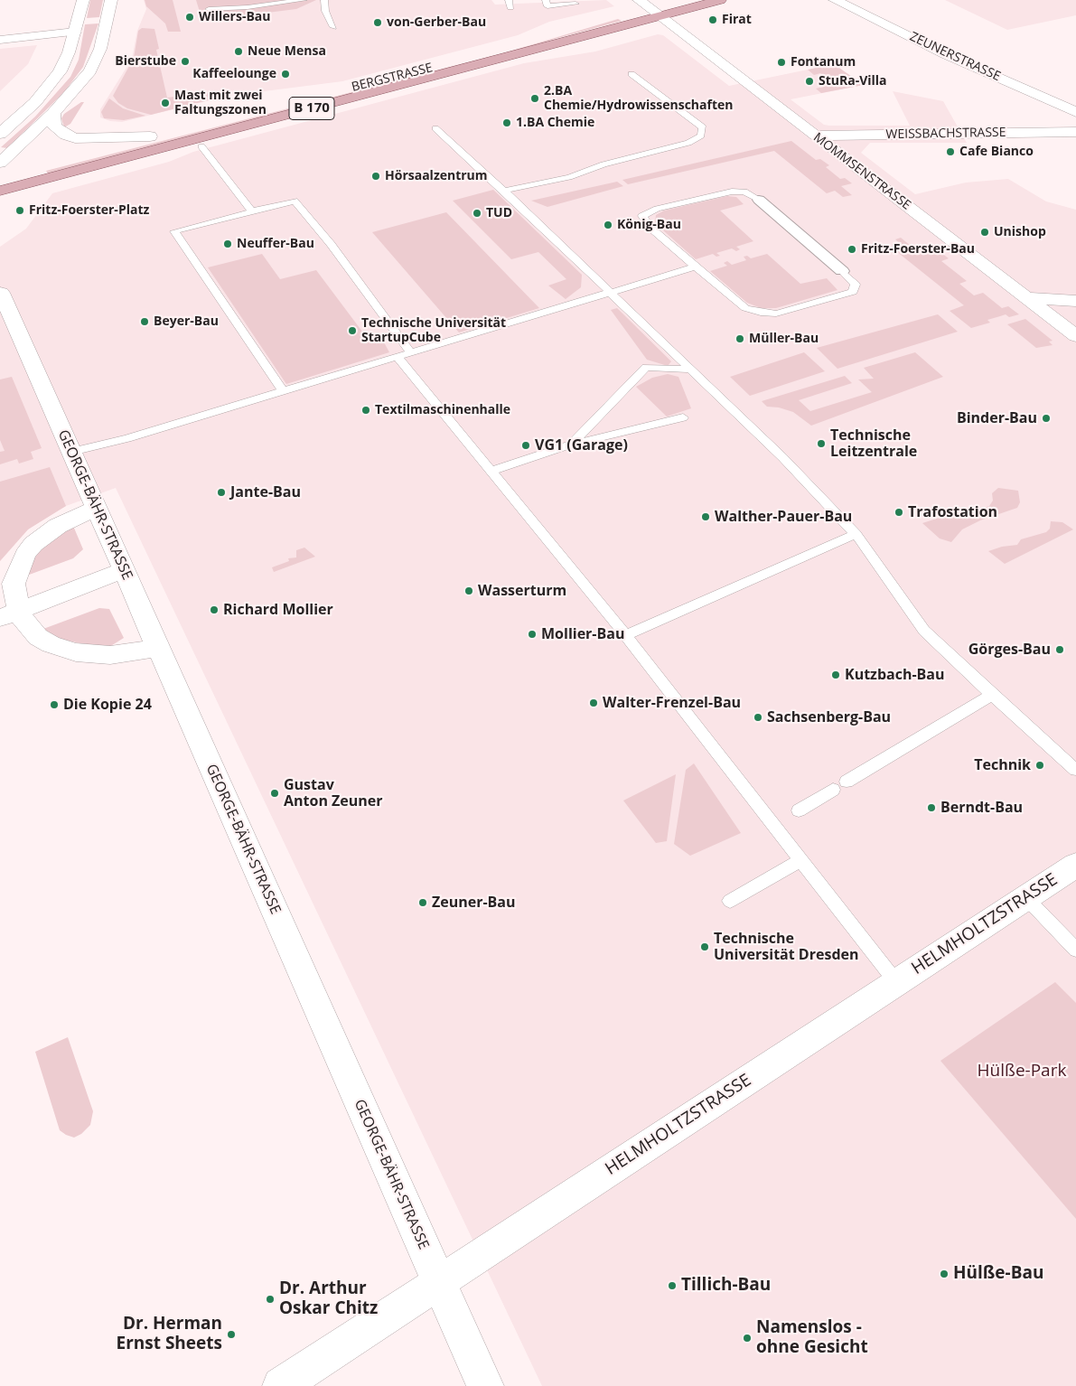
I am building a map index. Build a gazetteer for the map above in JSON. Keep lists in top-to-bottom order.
{
  "streets": {
    "main road": ["BERGSTRASSE", "B 170"],
    "street": [
      "ZEUNERSTRASSE",
      "WEISSBACHSTRASSE",
      "MOMMSENSTRASSE",
      "GEORGE-BÄHR-STRASSE",
      "HELMHOLTZSTRASSE"
    ]
  },
  "crossings": [
    ["BERGSTRASSE", "B 170"],
    ["BERGSTRASSE", "MOMMSENSTRASSE"],
    ["B 170", "MOMMSENSTRASSE"],
    ["WEISSBACHSTRASSE", "MOMMSENSTRASSE"],
    ["GEORGE-BÄHR-STRASSE", "HELMHOLTZSTRASSE"]
  ],
  "parks": ["Hülße-Park"],
  "places": [
    "Willers-Bau",
    "Firat",
    "von-Gerber-Bau",
    "Neue Mensa",
    "Bierstube",
    "Fontanum",
    "Kaffeelounge",
    "StuRa-Villa",
    "2.BA Chemie/Hydrowissenschaften",
    "Mast mit zwei Faltungszonen",
    "1.BA Chemie",
    "Cafe Bianco",
    "Hörsaalzentrum",
    "Fritz-Foerster-Platz",
    "TUD",
    "König-Bau",
    "Unishop",
    "Neuffer-Bau",
    "Fritz-Foerster-Bau",
    "Beyer-Bau",
    "Technische Universität StartupCube",
    "Müller-Bau",
    "Textilmaschinenhalle",
    "Binder-Bau",
    "Technische Leitzentrale",
    "VG1 (Garage)",
    "Jante-Bau",
    "Trafostation",
    "Walther-Pauer-Bau",
    "Wasserturm",
    "Richard Mollier",
    "Mollier-Bau",
    "Görges-Bau",
    "Kutzbach-Bau",
    "Walter-Frenzel-Bau",
    "Die Kopie 24",
    "Sachsenberg-Bau",
    "Technik",
    "Gustav Anton Zeuner",
    "Berndt-Bau",
    "Zeuner-Bau",
    "Technische Universität Dresden",
    "Hülße-Bau",
    "Tillich-Bau",
    "Dr. Arthur Oskar Chitz",
    "Dr. Herman Ernst Sheets",
    "Namenslos - ohne Gesicht"
  ]
}
